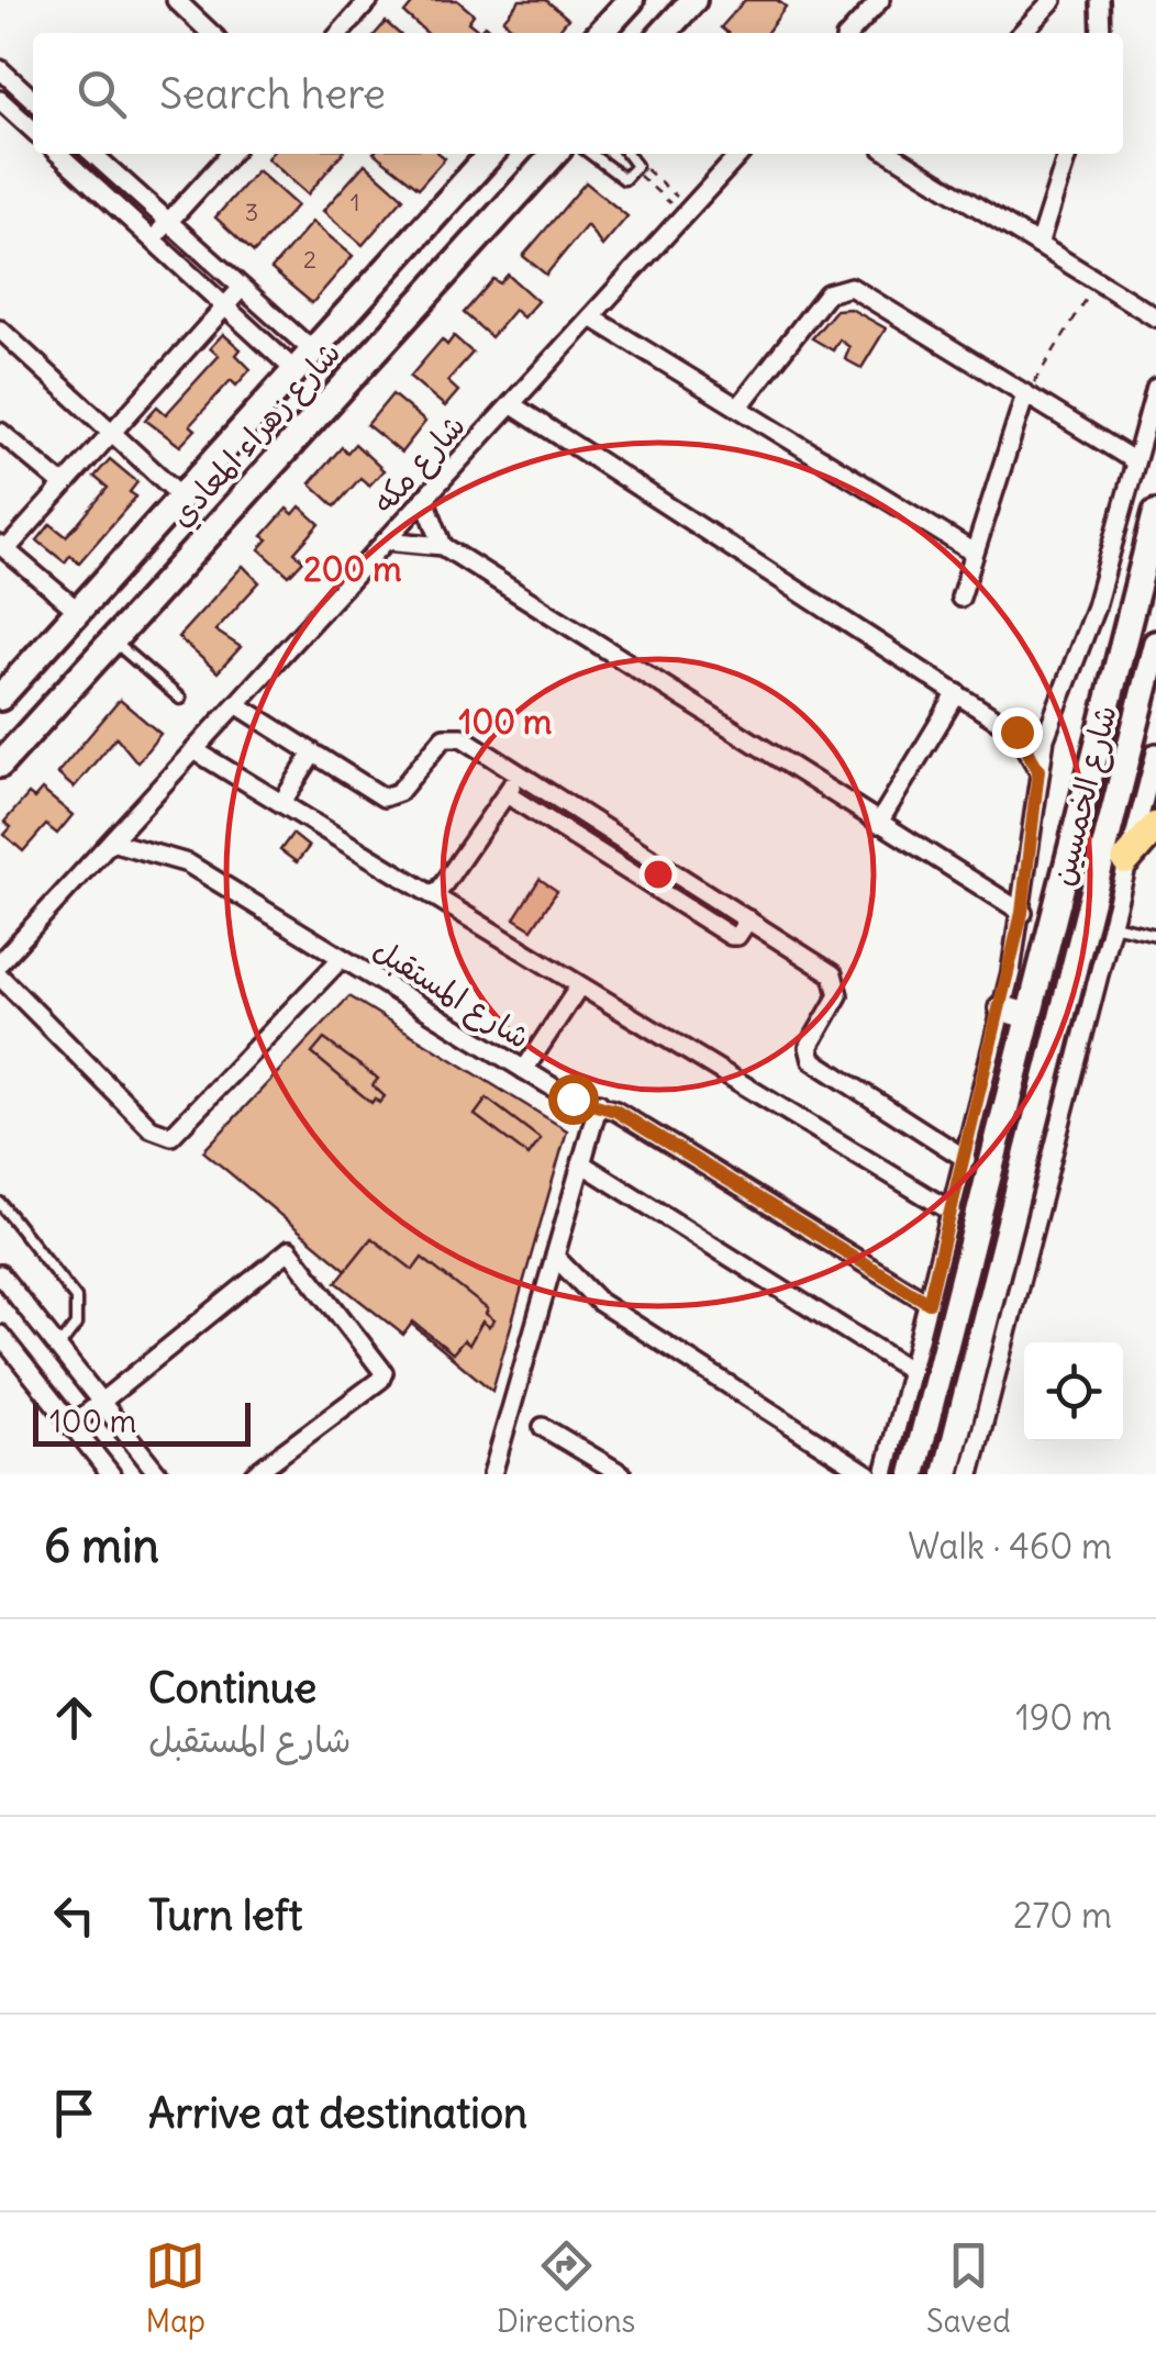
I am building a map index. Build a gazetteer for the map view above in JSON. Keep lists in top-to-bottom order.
{
  "streets": {
    "main road": ["شارع زهراء المعادي", "شارع الخمسين"],
    "street": ["شارع مكه", "شارع المستقبل"]
  },
  "crossings": [
    ["شارع مكه", "شارع المستقبل"]
  ],
  "house_numbers": ["1", "3", "2"],
  "scale_bar": "100 m",
  "page": {
    "search": "Search here",
    "scale": "100 m",
    "heading": ["6 min", "Walk · 460 m"],
    "list": [
      ["Continue", "شارع المستقبل", "190 m"],
      ["Turn left", "270 m"],
      "Arrive at destination"
    ],
    "nav": ["Map", "Directions", "Saved"]
  },
  "rings": ["200 m", "100 m"]
}
